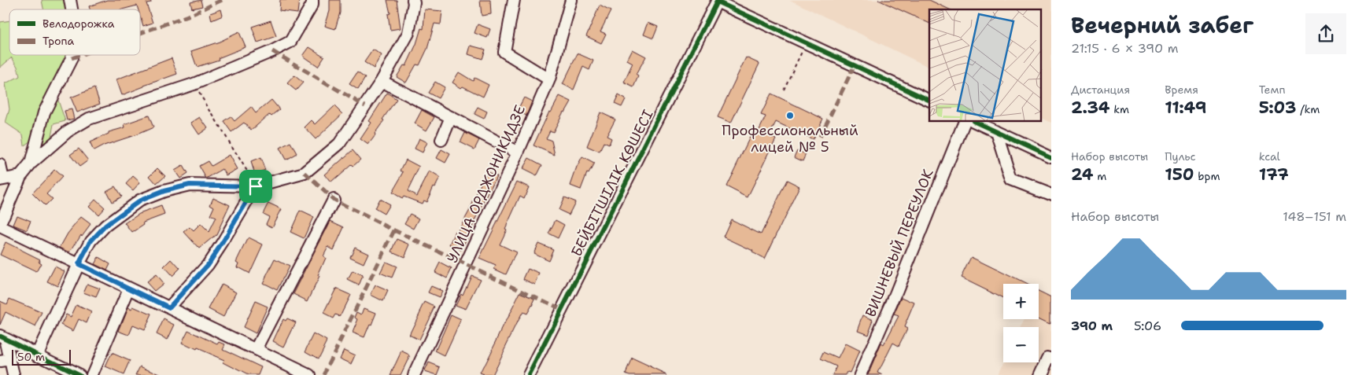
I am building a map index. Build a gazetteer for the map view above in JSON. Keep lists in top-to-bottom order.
{
  "streets": {
    "street": ["БЕЙБІТШІЛІК КӨШЕСІ", "УЛИЦА ОРДЖОНИКИДЗЕ", "ВИШНЕВЫЙ ПЕРЕУЛОК"]
  },
  "places": ["Профессиональный лицей № 5"],
  "legend": ["Велодорожка", "Тропа"],
  "scale_bar": "50 m",
  "page": {
    "heading": ["Вечерний забег", "21:15 · 6 × 390 m"],
    "stats": [
      ["Дистанция", "2.34 km"],
      ["Время", "11:49"],
      ["Темп", "5:03 /km"],
      ["Набор высоты", "24 m"],
      ["Пульс", "150 bpm"],
      ["kcal", "177"]
    ],
    "chart": ["Набор высоты", "148–151 m"],
    "map_buttons": ["+", "−"],
    "list": [
      {
        "name": "390 m",
        "note": "5:06"
      }
    ],
    "scale": "50 m"
  }
}
